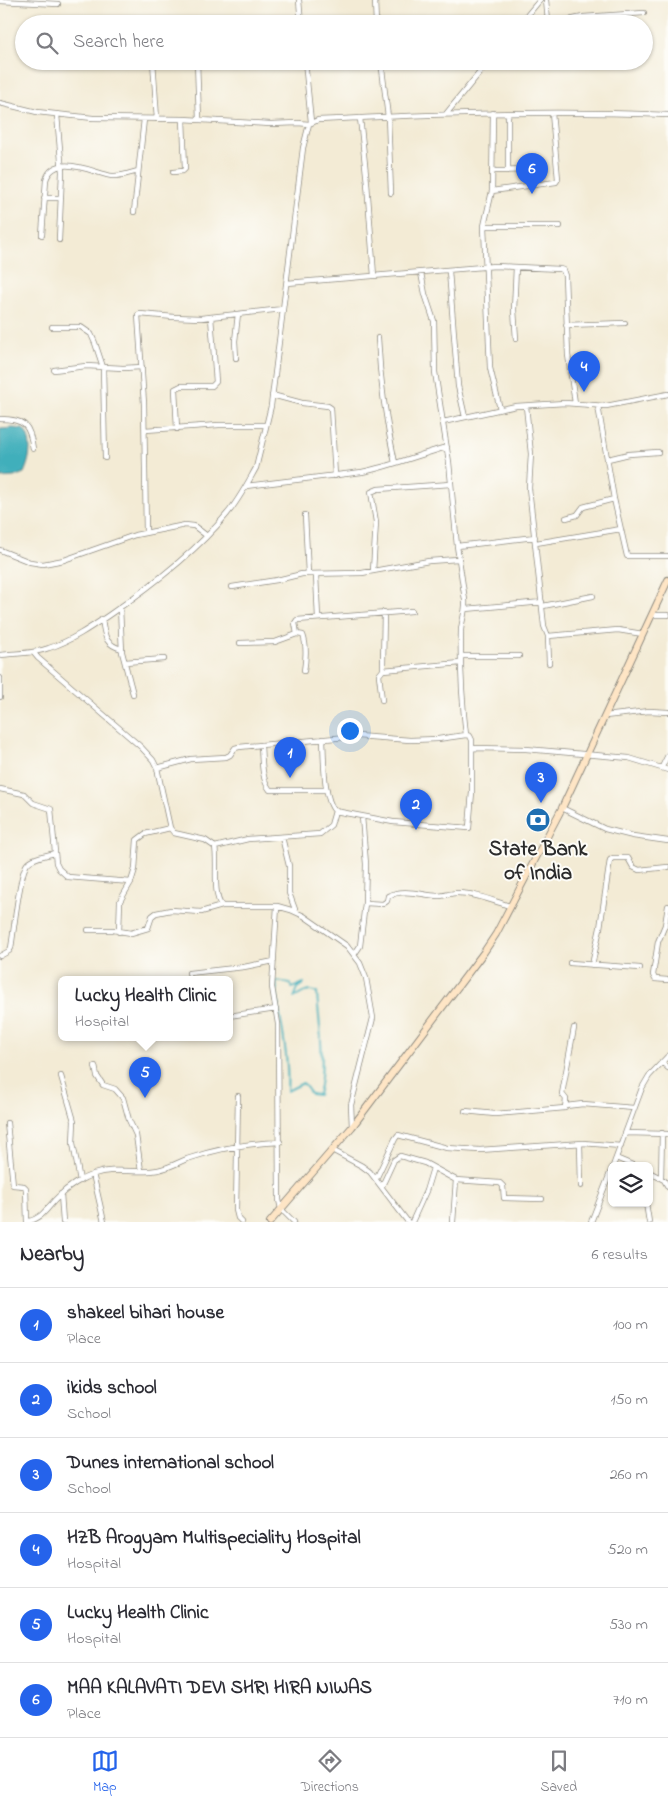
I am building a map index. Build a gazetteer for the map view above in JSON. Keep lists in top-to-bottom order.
{
  "places": {
    "bank": ["State Bank of India"]
  },
  "page": {
    "search": "Search here",
    "pins": [
      "6",
      "4",
      "1",
      "3",
      "2",
      "5"
    ],
    "popup": ["Lucky Health Clinic", "Hospital"],
    "heading": ["Nearby", "6 results"],
    "list": [
      {
        "mark": "1",
        "name": "shakeel bihari house",
        "note": "Place",
        "value": "100 m"
      },
      {
        "mark": "2",
        "name": "ikids school",
        "note": "School",
        "value": "150 m"
      },
      {
        "mark": "3",
        "name": "Dunes international school",
        "note": "School",
        "value": "260 m"
      },
      {
        "mark": "4",
        "name": "HZB Arogyam Multispeciality Hospital",
        "note": "Hospital",
        "value": "520 m"
      },
      {
        "mark": "5",
        "name": "Lucky Health Clinic",
        "note": "Hospital",
        "value": "530 m"
      },
      {
        "mark": "6",
        "name": "MAA KALAVATI DEVI SHRI HIRA NIWAS",
        "note": "Place",
        "value": "710 m"
      }
    ],
    "nav": ["Map", "Directions", "Saved"]
  }
}
